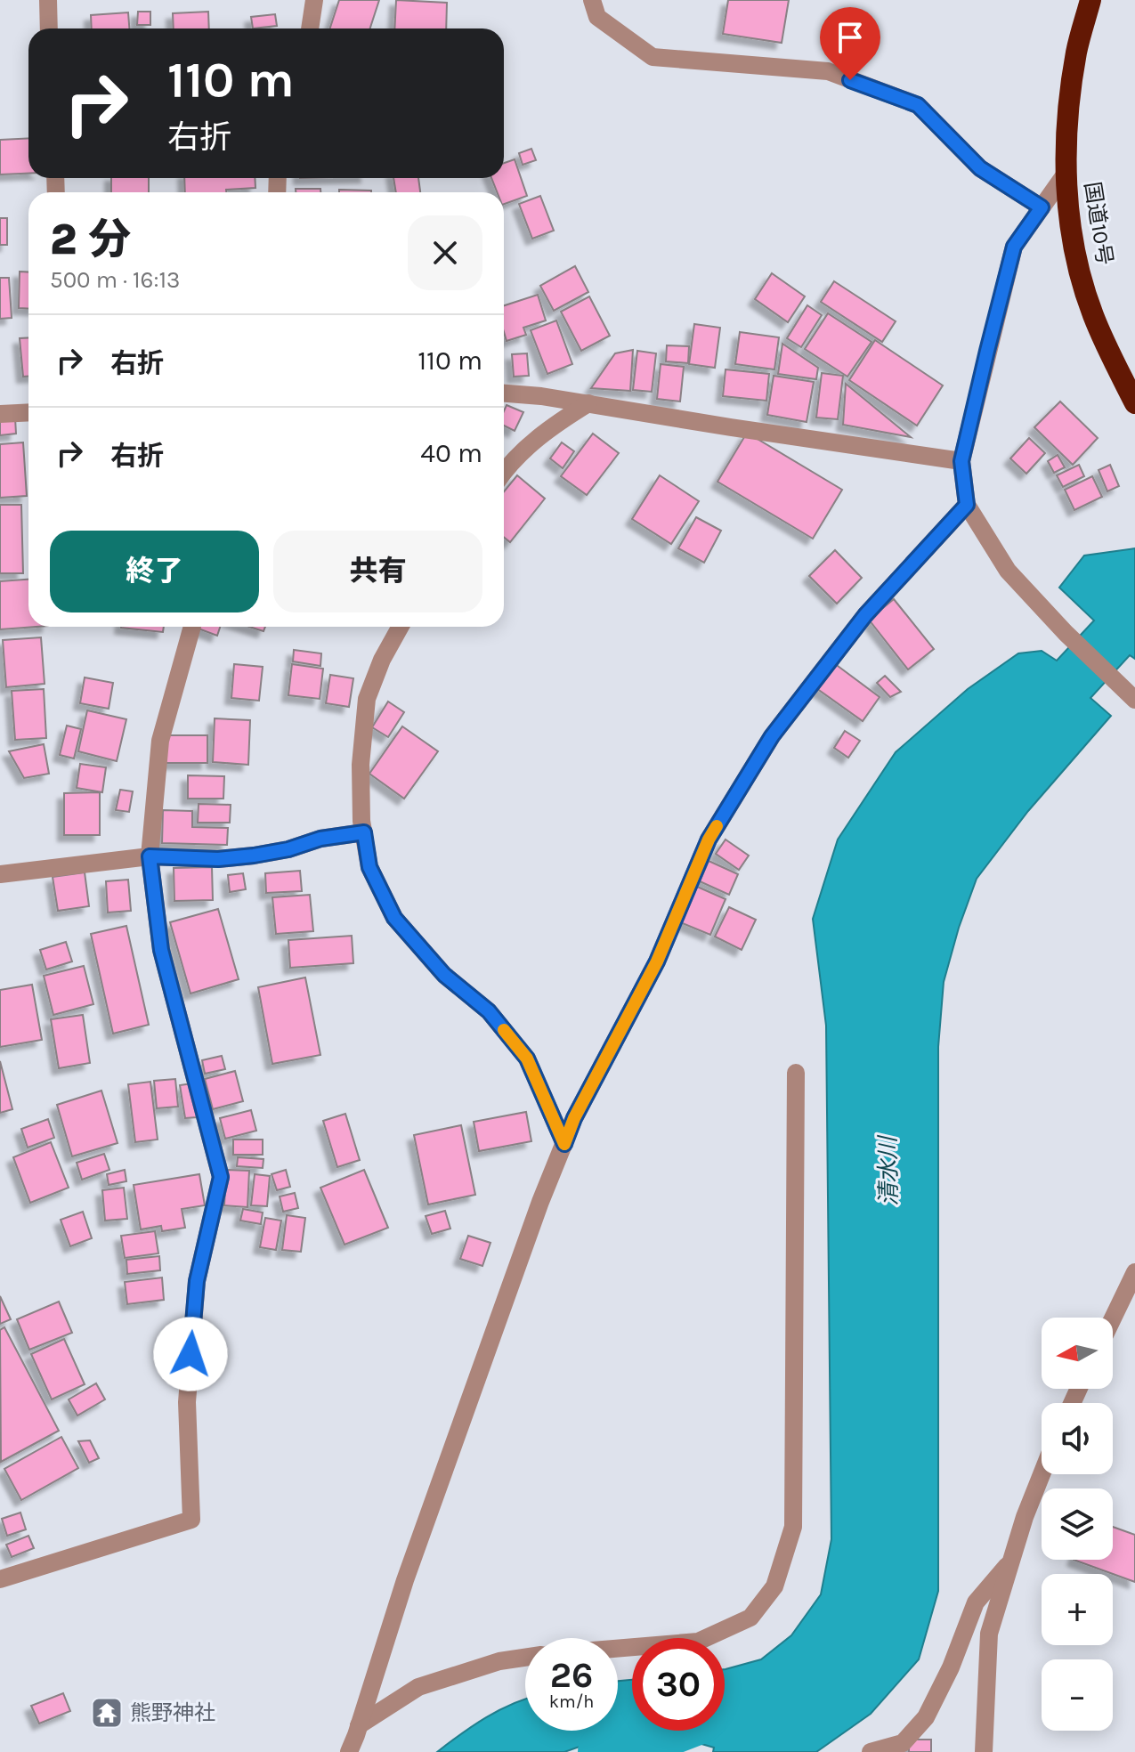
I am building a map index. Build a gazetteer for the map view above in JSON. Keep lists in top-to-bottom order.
{
  "streets": {
    "highway": ["国道10号"]
  },
  "water": ["清水川"],
  "places": {
    "temple": ["熊野神社"]
  },
  "north": "left",
  "page": {
    "turn": ["110 m", "右折"],
    "heading": ["2 分", "500 m · 16:13"],
    "list": [
      {
        "name": "右折",
        "value": "110 m"
      },
      {
        "name": "右折",
        "value": "40 m"
      }
    ],
    "buttons": ["終了", "共有"],
    "map_buttons": ["+", "−"],
    "speed": "26 km/h",
    "limit": "30"
  }
}
